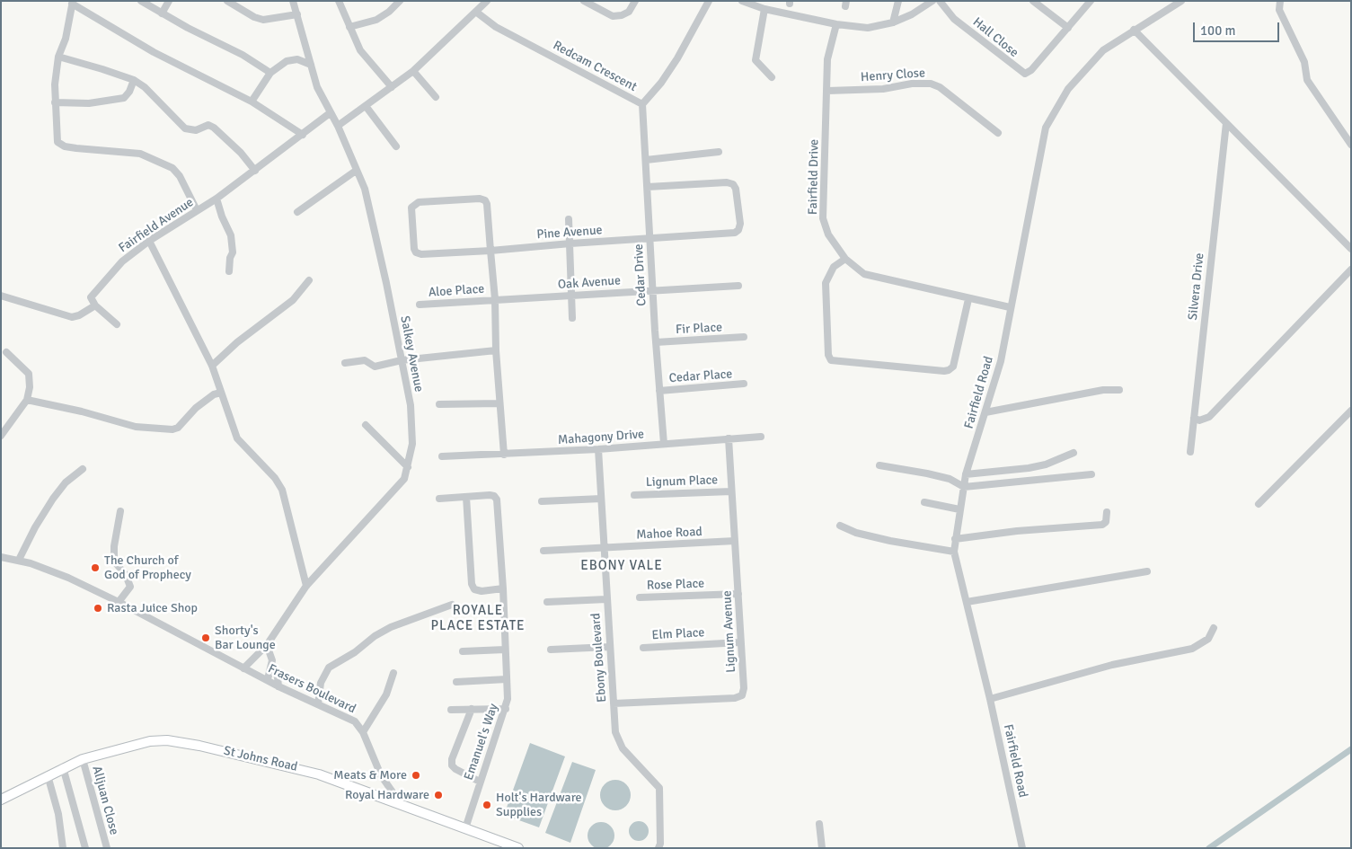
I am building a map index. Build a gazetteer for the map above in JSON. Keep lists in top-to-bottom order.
{
  "streets": {
    "main road": ["St Johns Road"],
    "street": [
      "Hall Close",
      "Redcam Crescent",
      "Henry Close",
      "Fairfield Drive",
      "Fairfield Avenue",
      "Pine Avenue",
      "Cedar Drive",
      "Oak Avenue",
      "Silvera Drive",
      "Aloe Place",
      "Fir Place",
      "Salkey Avenue",
      "Cedar Place",
      "Fairfield Road",
      "Mahagony Drive",
      "Lignum Place",
      "Mahoe Road",
      "Rose Place",
      "Lignum Avenue",
      "Elm Place",
      "Ebony Boulevard",
      "Frasers Boulevard",
      "Emanuel's Way",
      "Alljuan Close"
    ]
  },
  "crossings": [
    ["Redcam Crescent", "Cedar Drive"],
    ["Henry Close", "Fairfield Drive"],
    ["Fairfield Drive", "Fairfield Road"],
    ["Fairfield Avenue", "Salkey Avenue"],
    ["Pine Avenue", "Cedar Drive"],
    ["Cedar Drive", "Oak Avenue"],
    ["Cedar Drive", "Fir Place"],
    ["Cedar Drive", "Cedar Place"],
    ["Cedar Drive", "Mahagony Drive"],
    ["Oak Avenue", "Aloe Place"],
    ["Salkey Avenue", "Frasers Boulevard"],
    ["Mahagony Drive", "Lignum Avenue"],
    ["Mahagony Drive", "Ebony Boulevard"],
    ["Lignum Place", "Lignum Avenue"],
    ["Mahoe Road", "Lignum Avenue"],
    ["Mahoe Road", "Ebony Boulevard"],
    ["Rose Place", "Lignum Avenue"],
    ["Lignum Avenue", "Elm Place"],
    ["Lignum Avenue", "Ebony Boulevard"],
    ["Frasers Boulevard", "St Johns Road"],
    ["Emanuel's Way", "St Johns Road"],
    ["St Johns Road", "Alljuan Close"]
  ],
  "districts": ["EBONY VALE", "ROYALE PLACE ESTATE"],
  "places": [
    "The Church of God of Prophecy",
    "Rasta Juice Shop",
    "Shorty's Bar Lounge",
    "Meats & More",
    "Royal Hardware",
    "Holt's Hardware Supplies"
  ],
  "scale_bar": "100 m"
}
